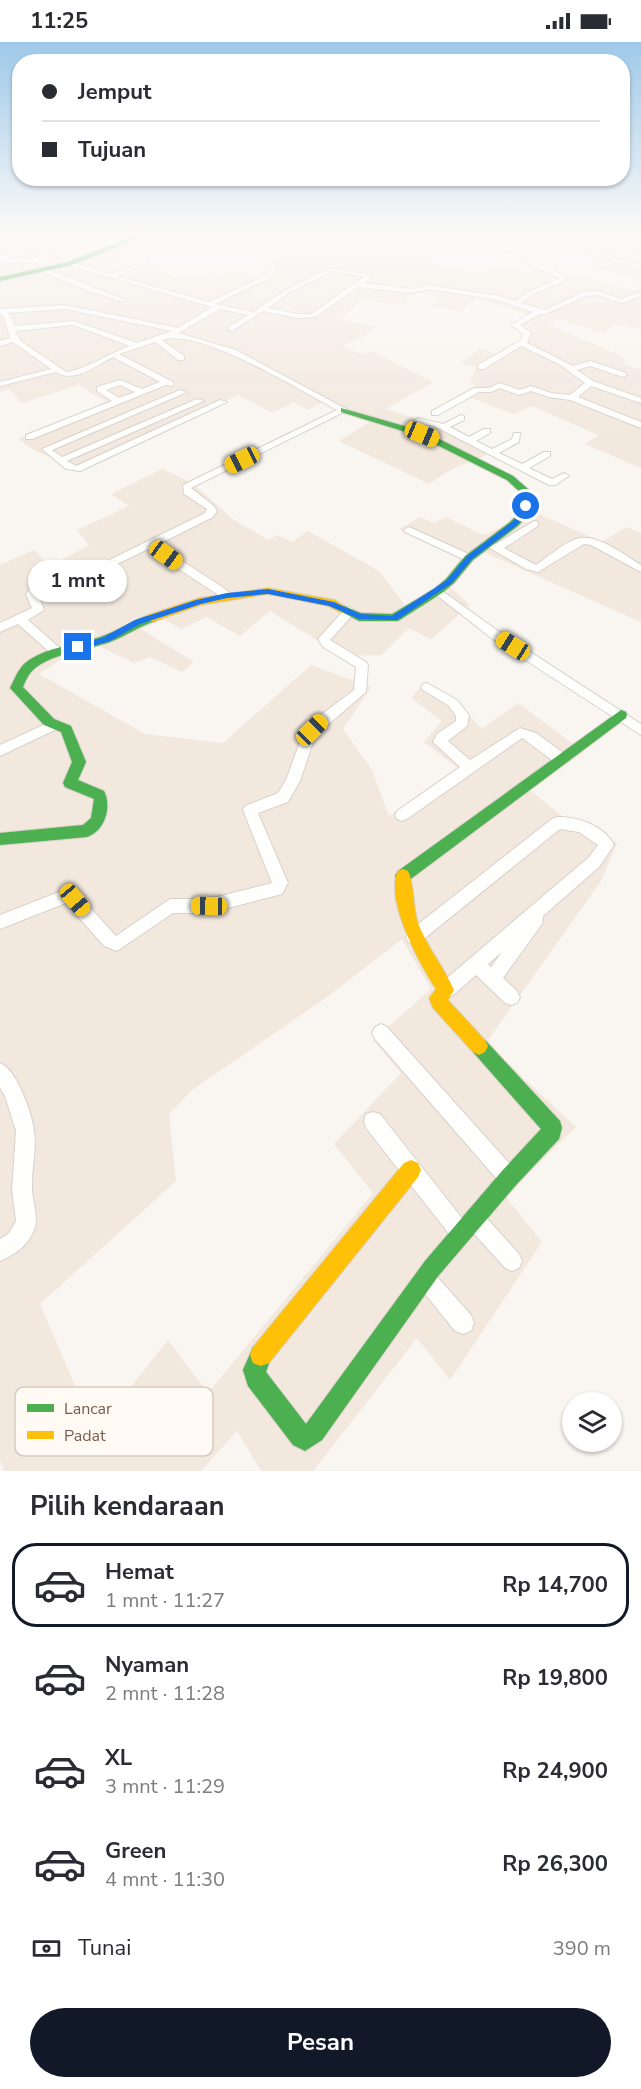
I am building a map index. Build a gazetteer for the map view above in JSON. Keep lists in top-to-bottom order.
{
  "legend": ["Lancar", "Padat"],
  "page": {
    "status": "11:25",
    "banner": ["Jemput", "Tujuan"],
    "bubble": "1 mnt",
    "heading": "Pilih kendaraan",
    "list": [
      {
        "name": "Hemat",
        "note": "1 mnt · 11:27",
        "value": "Rp 14,700"
      },
      {
        "name": "Nyaman",
        "note": "2 mnt · 11:28",
        "value": "Rp 19,800"
      },
      {
        "name": "XL",
        "note": "3 mnt · 11:29",
        "value": "Rp 24,900"
      },
      {
        "name": "Green",
        "note": "4 mnt · 11:30",
        "value": "Rp 26,300"
      }
    ],
    "pay": ["Tunai", "390 m"],
    "buttons": "Pesan"
  }
}
